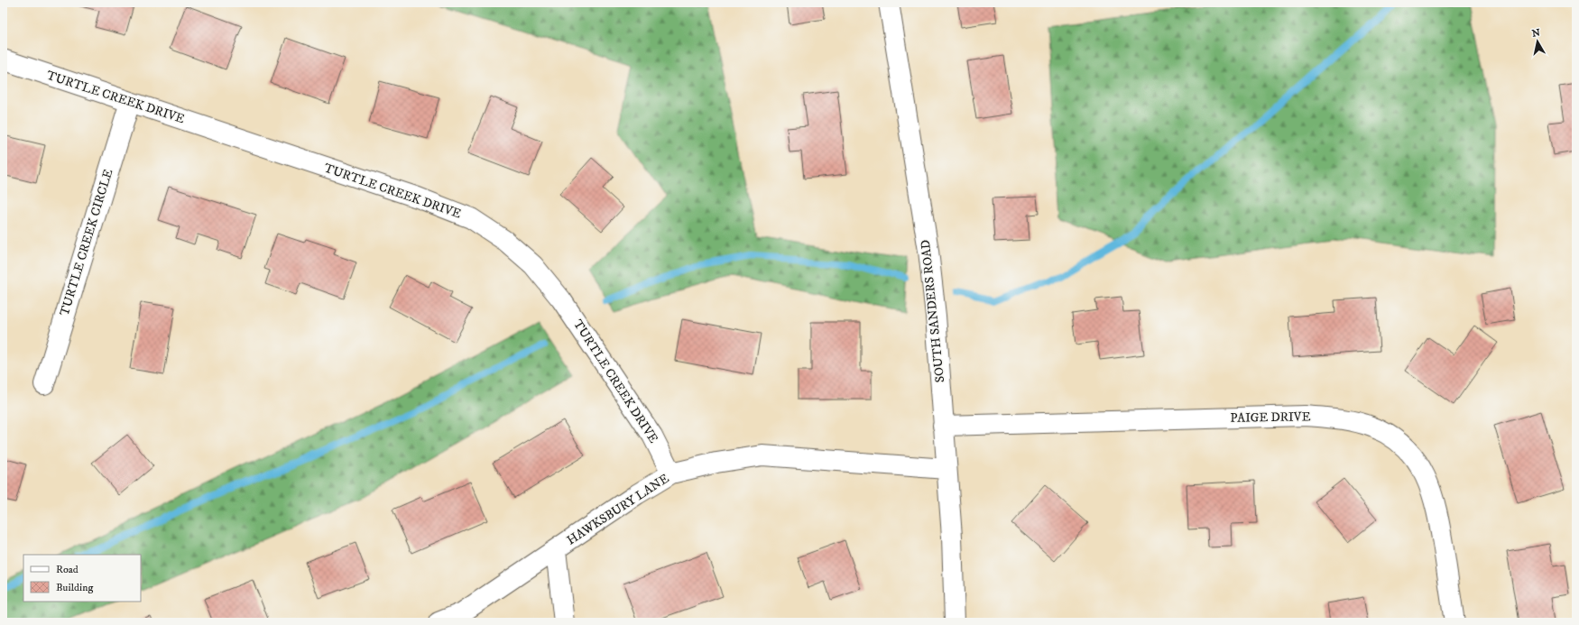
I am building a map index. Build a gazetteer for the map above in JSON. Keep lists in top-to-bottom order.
{
  "streets": {
    "street": [
      "TURTLE CREEK DRIVE",
      "TURTLE CREEK CIRCLE",
      "SOUTH SANDERS ROAD",
      "PAIGE DRIVE",
      "HAWKSBURY LANE"
    ]
  },
  "crossings": [
    ["TURTLE CREEK DRIVE", "TURTLE CREEK CIRCLE"],
    ["TURTLE CREEK DRIVE", "HAWKSBURY LANE"],
    ["SOUTH SANDERS ROAD", "PAIGE DRIVE"],
    ["SOUTH SANDERS ROAD", "HAWKSBURY LANE"]
  ],
  "legend": ["Road", "Building"],
  "north": "top"
}
